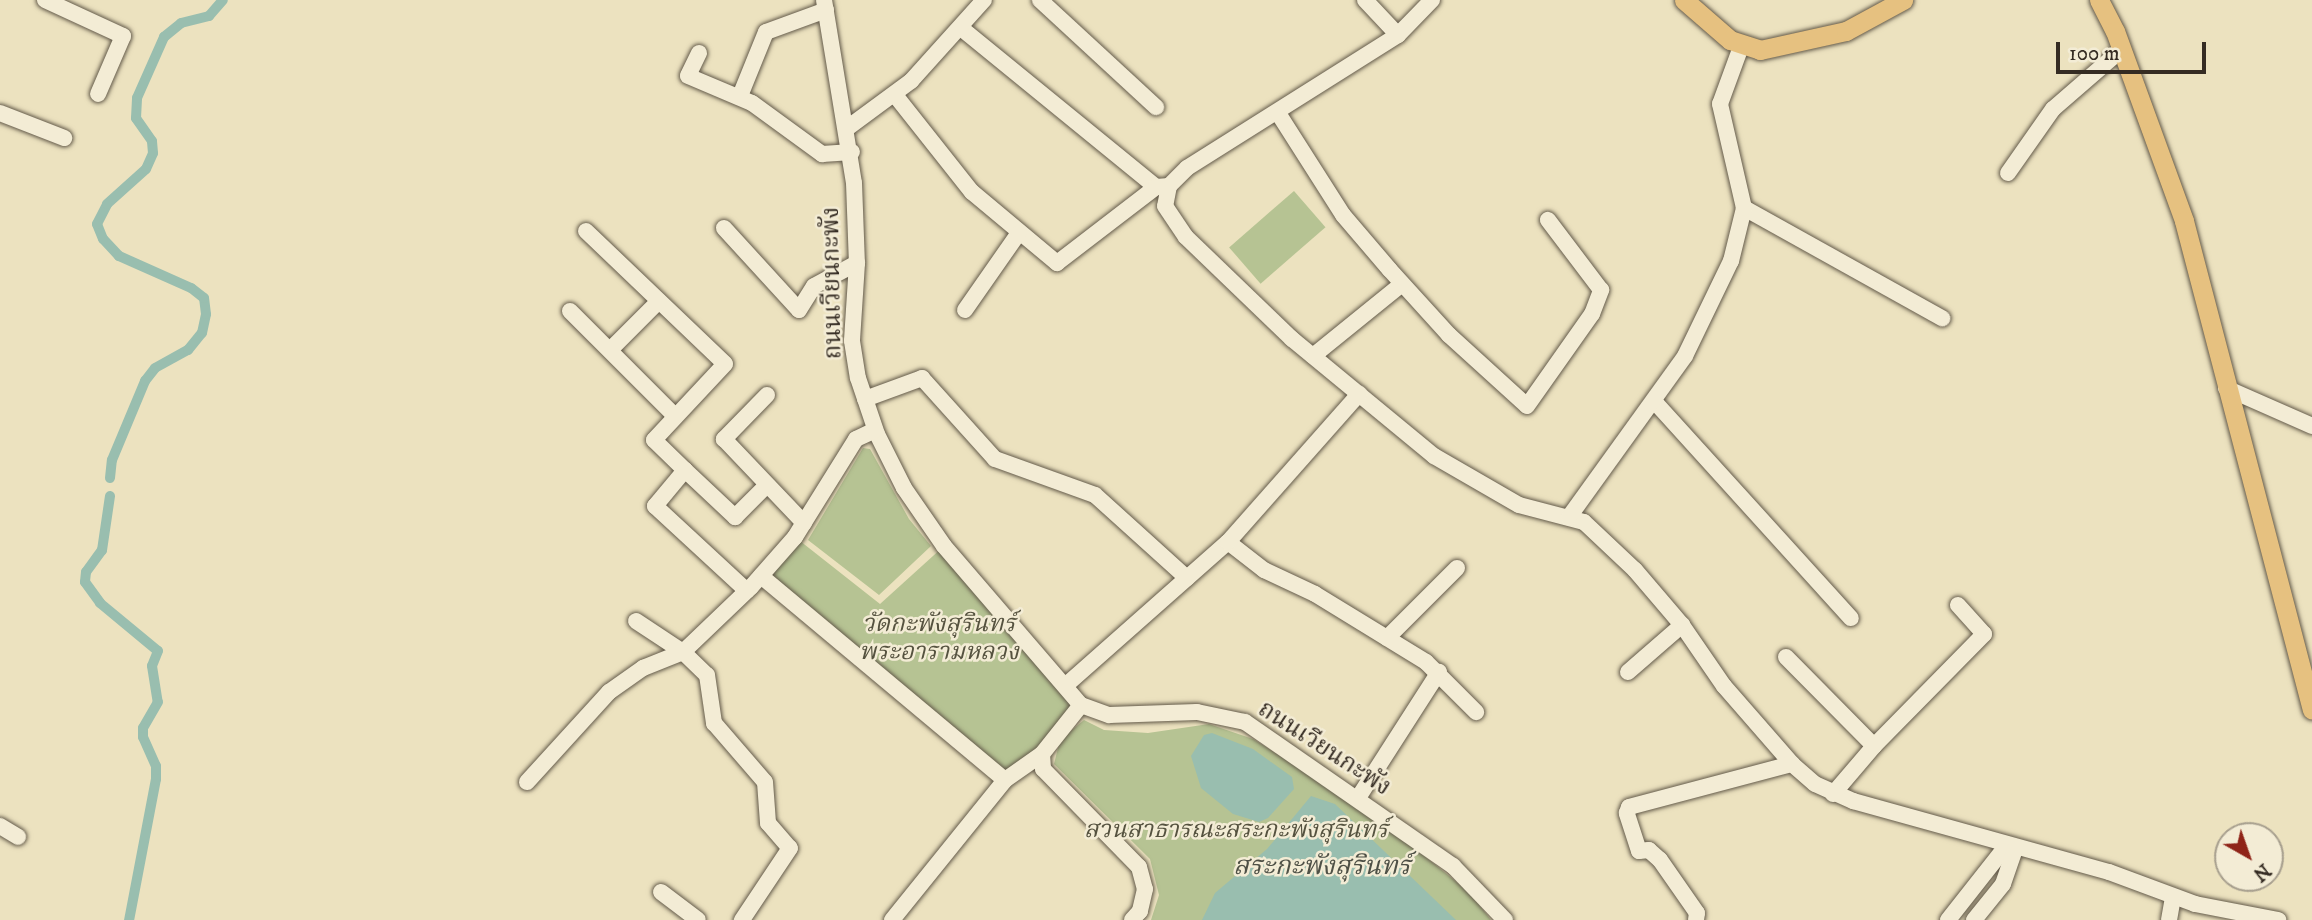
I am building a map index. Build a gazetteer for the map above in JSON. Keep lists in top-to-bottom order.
{
  "streets": {
    "street": ["ถนนเวียนกะพัง"]
  },
  "water": ["สระกะพังสุรินทร์"],
  "parks": ["วัดกะพังสุรินทร์ พระอารามหลวง", "สวนสาธารณะสระกะพังสุรินทร์"],
  "scale_bar": "100 m",
  "north": "bottom right"
}
